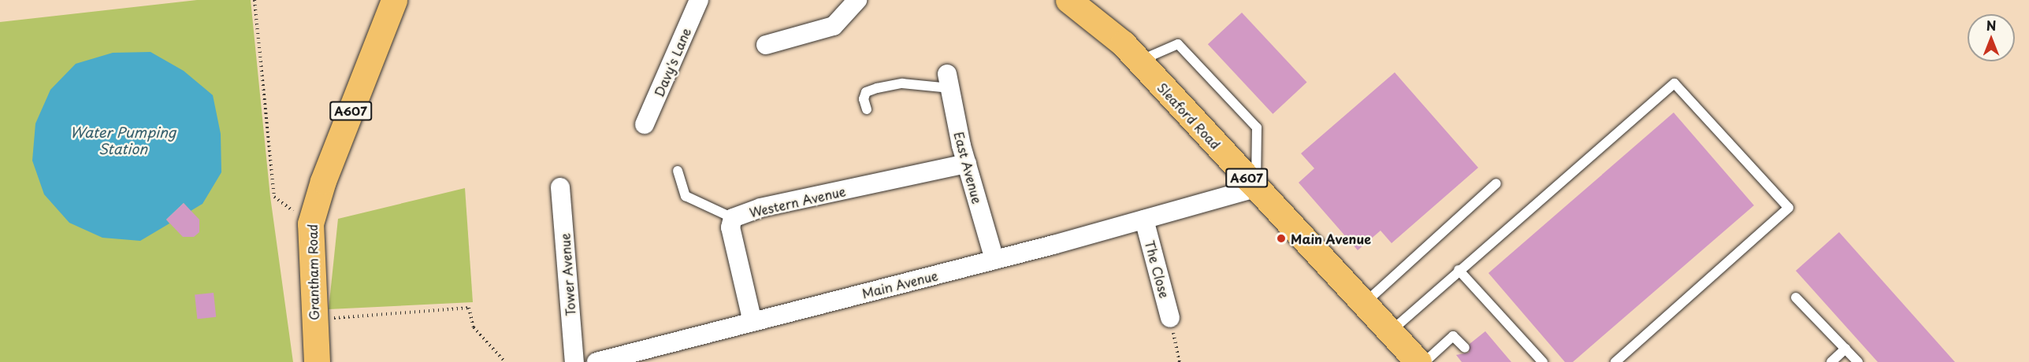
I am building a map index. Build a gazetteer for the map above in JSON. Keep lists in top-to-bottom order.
{
  "streets": {
    "main road": ["A607", "Sleaford Road", "Grantham Road"],
    "street": [
      "Davy's Lane",
      "East Avenue",
      "Western Avenue",
      "The Close",
      "Tower Avenue",
      "Main Avenue"
    ]
  },
  "crossings": [
    ["Sleaford Road", "Main Avenue"],
    ["East Avenue", "Western Avenue"],
    ["East Avenue", "Main Avenue"],
    ["Western Avenue", "Main Avenue"],
    ["The Close", "Main Avenue"]
  ],
  "water": ["Water Pumping Station"],
  "places": ["Main Avenue"],
  "north": "top"
}
